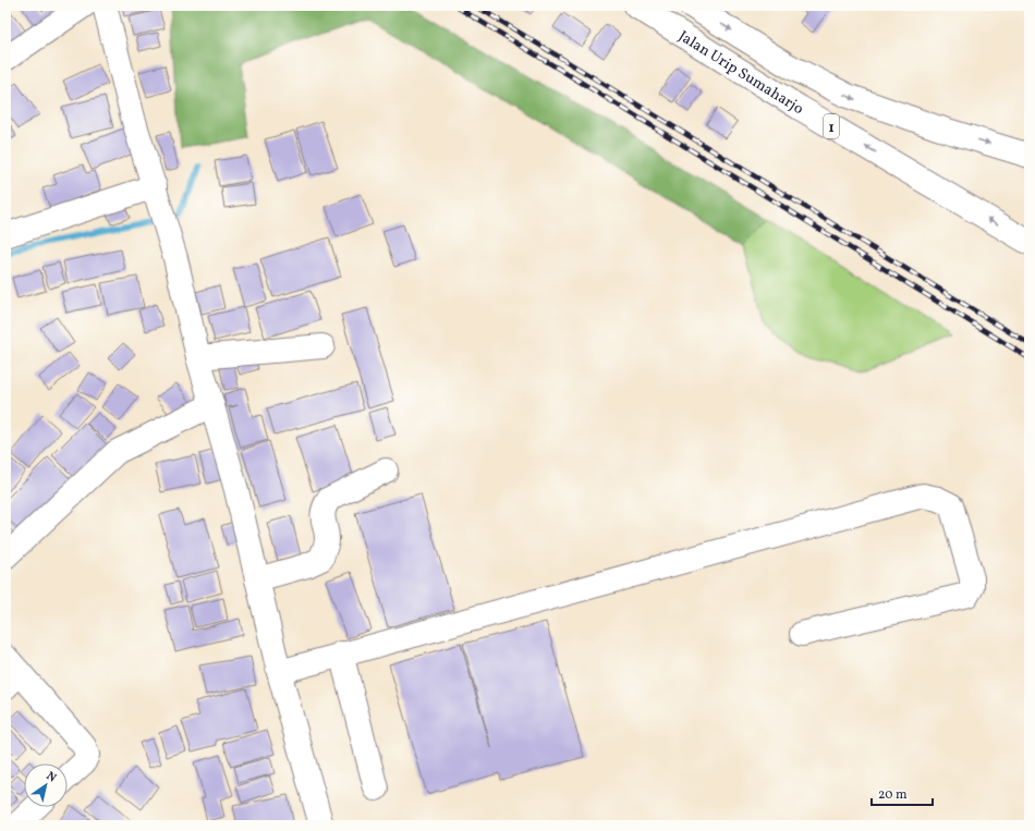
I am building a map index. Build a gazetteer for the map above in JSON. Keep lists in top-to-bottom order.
{
  "streets": {
    "main road": ["Jalan Urip Sumaharjo", "1"]
  },
  "scale_bar": "20 m",
  "north": "top right"
}
